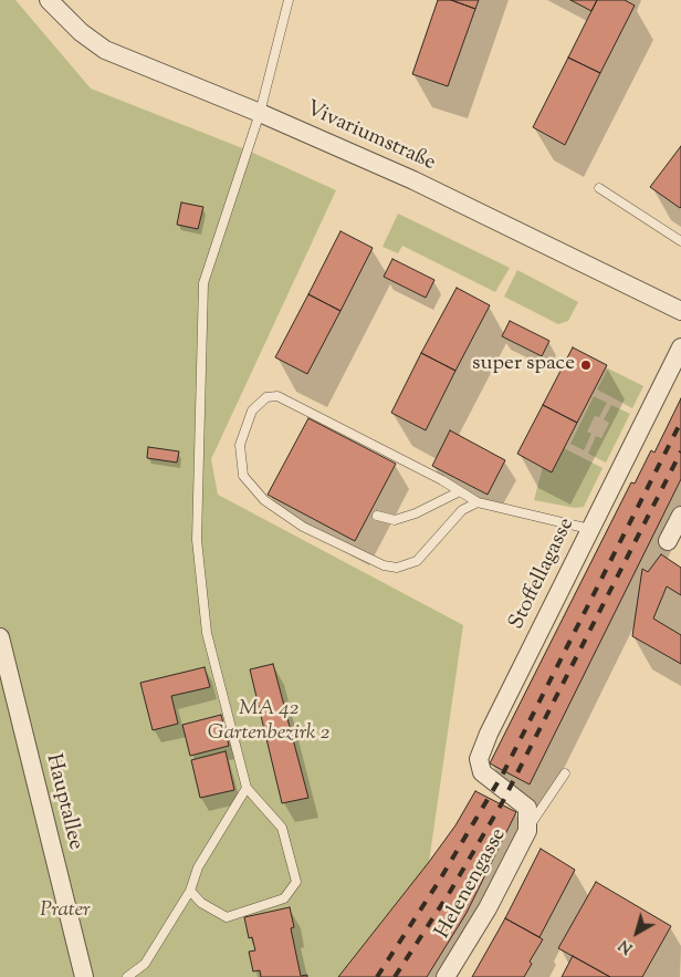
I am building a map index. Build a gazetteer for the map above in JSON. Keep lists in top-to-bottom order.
{
  "streets": {
    "street": [
      "Vivariumstraße",
      "Stoffellagasse",
      "Hauptallee",
      "Helenengasse"
    ]
  },
  "crossings": [
    ["Stoffellagasse", "Helenengasse"]
  ],
  "parks": ["MA 42 Gartenbezirk 2", "Prater"],
  "places": ["super space"],
  "north": "bottom left"
}
